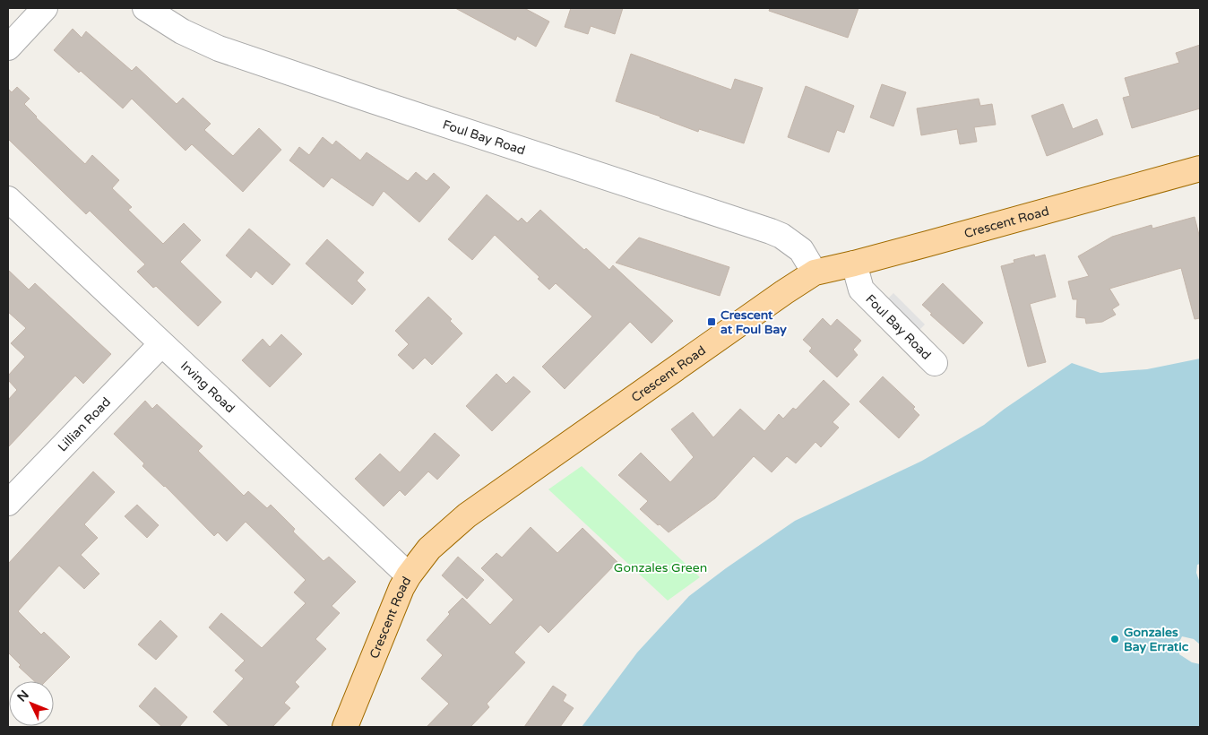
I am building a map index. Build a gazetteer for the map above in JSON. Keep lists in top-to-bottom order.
{
  "streets": {
    "main road": ["Crescent Road"],
    "street": ["Foul Bay Road", "Irving Road", "Lillian Road"]
  },
  "crossings": [
    ["Foul Bay Road", "Crescent Road"],
    ["Crescent Road", "Irving Road"],
    ["Irving Road", "Lillian Road"]
  ],
  "parks": ["Gonzales Green"],
  "places": {
    "transit": ["Crescent at Foul Bay"],
    "other": ["Gonzales Bay Erratic"]
  },
  "north": "top left"
}
